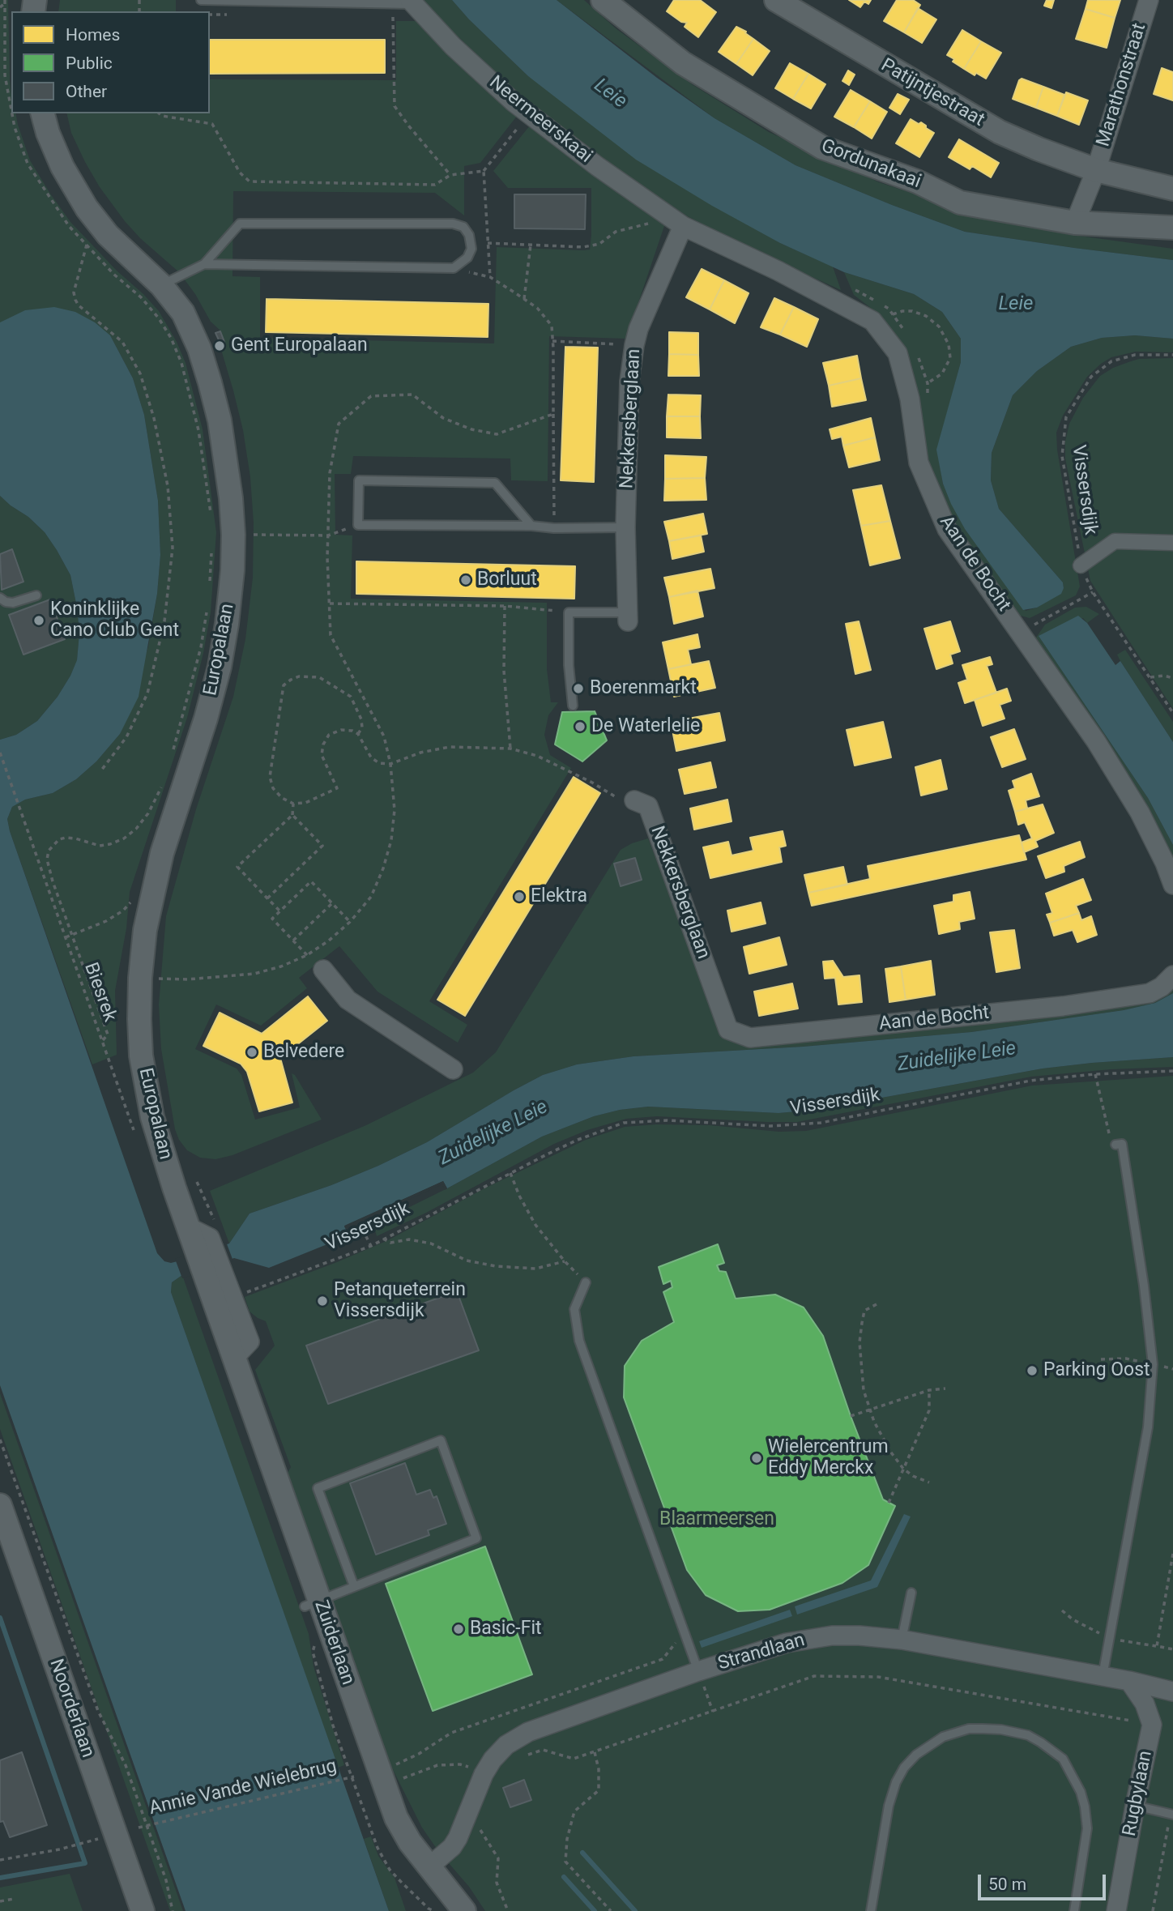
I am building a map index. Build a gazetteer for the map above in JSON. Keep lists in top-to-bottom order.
{
  "streets": {
    "street": [
      "Marathonstraat",
      "Patijntjestraat",
      "Neermeerskaai",
      "Gordunakaai",
      "Nekkersberglaan",
      "Aan de Bocht",
      "Europalaan",
      "Zuiderlaan",
      "Strandlaan",
      "Noorderlaan",
      "Rugbylaan"
    ],
    "path": ["Vissersdijk", "Biesrek", "Annie Vande Wielebrug"]
  },
  "crossings": [
    ["Marathonstraat", "Patijntjestraat"],
    ["Neermeerskaai", "Nekkersberglaan"],
    ["Neermeerskaai", "Aan de Bocht"],
    ["Nekkersberglaan", "Aan de Bocht"],
    ["Vissersdijk", "Zuiderlaan"],
    ["Europalaan", "Zuiderlaan"],
    ["Zuiderlaan", "Strandlaan"],
    ["Strandlaan", "Rugbylaan"]
  ],
  "water": ["Leie", "Zuidelijke Leie"],
  "parks": ["Blaarmeersen"],
  "places": [
    "Gent Europalaan",
    "Borluut",
    "Koninklijke Cano Club Gent",
    "Boerenmarkt",
    "De Waterlelie",
    "Elektra",
    "Belvedere",
    "Petanqueterrein Vissersdijk",
    "Parking Oost",
    "Wielercentrum Eddy Merckx",
    "Basic-Fit"
  ],
  "legend": ["Homes", "Public", "Other"],
  "scale_bar": "50 m"
}
